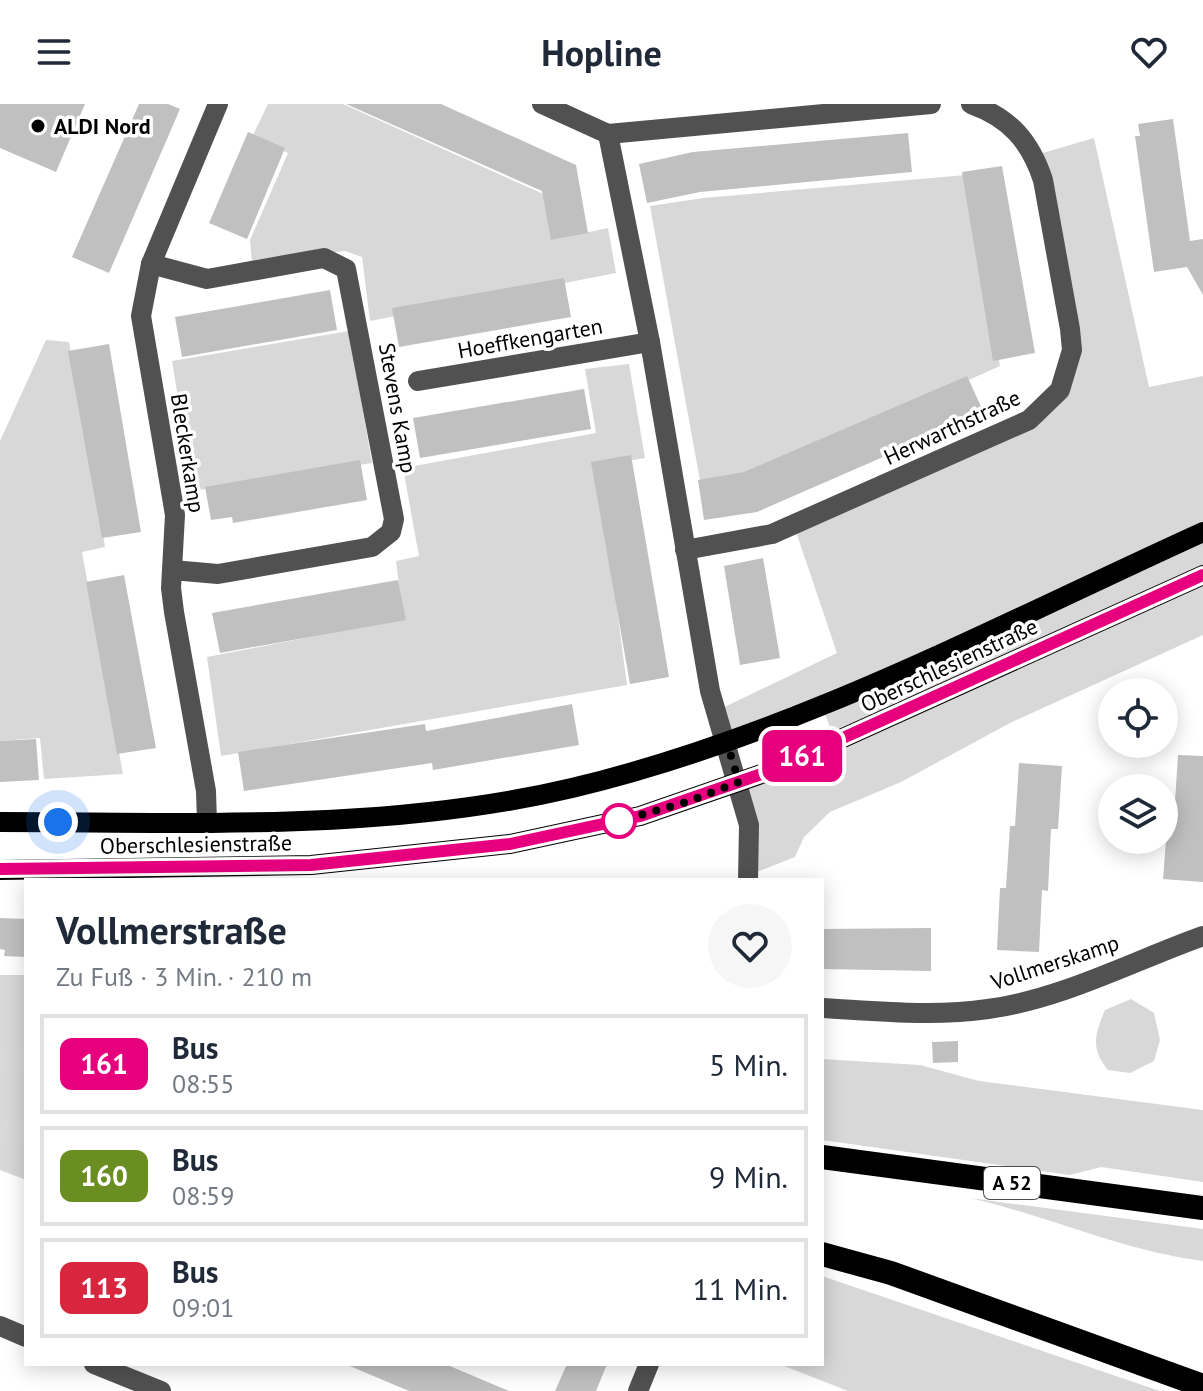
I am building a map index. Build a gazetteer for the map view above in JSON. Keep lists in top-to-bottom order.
{
  "streets": {
    "highway": ["A 52"],
    "main road": ["Oberschlesienstraße"],
    "street": [
      "Hoeffkengarten",
      "Stevens Kamp",
      "Herwarthstraße",
      "Bleckerkamp",
      "Vollmerskamp"
    ]
  },
  "crossings": [
    ["Stevens Kamp", "Bleckerkamp"],
    ["Bleckerkamp", "Oberschlesienstraße"]
  ],
  "places": ["ALDI Nord"],
  "lines": ["bus line 161"],
  "page": {
    "header": "Hopline",
    "on_map": "161",
    "heading": ["Vollmerstraße", "Zu Fuß · 3 Min. · 210 m"],
    "list": [
      {
        "mark": "161",
        "name": "Bus",
        "note": "08:55",
        "value": "5 Min."
      },
      {
        "mark": "160",
        "name": "Bus",
        "note": "08:59",
        "value": "9 Min."
      },
      {
        "mark": "113",
        "name": "Bus",
        "note": "09:01",
        "value": "11 Min."
      }
    ]
  }
}
